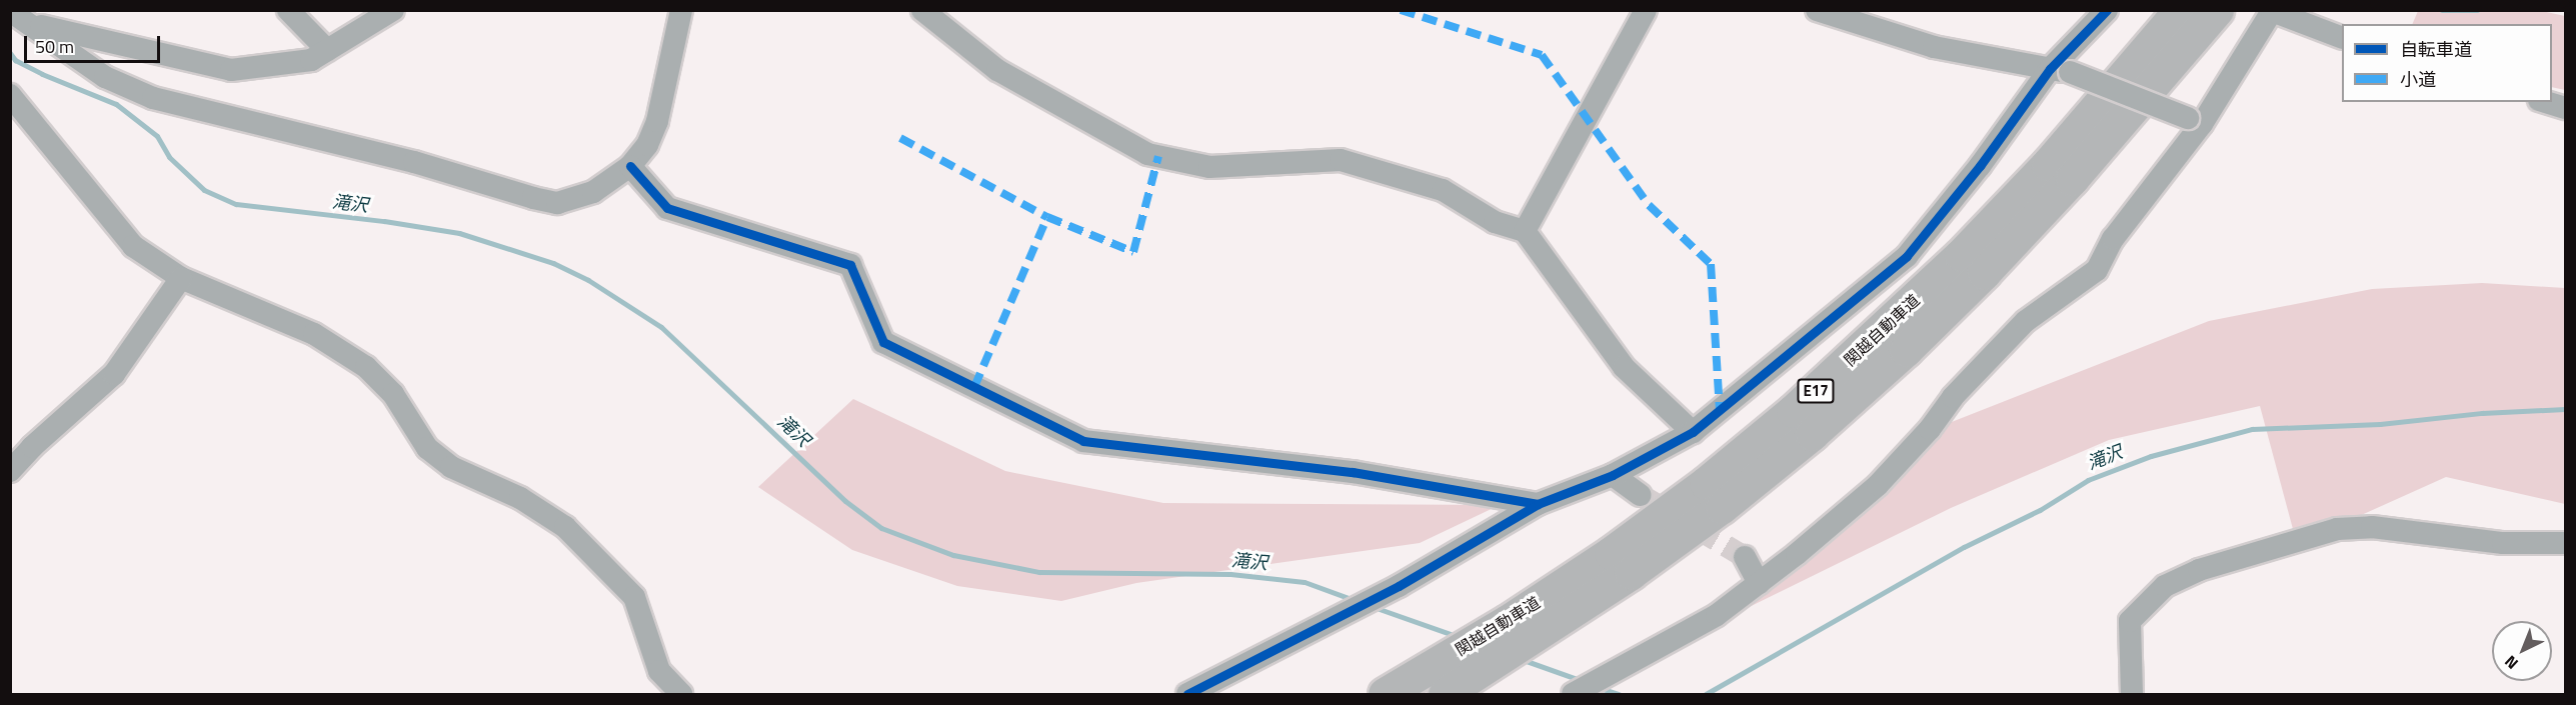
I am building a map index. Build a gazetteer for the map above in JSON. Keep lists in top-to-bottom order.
{
  "streets": {
    "highway": ["関越自動車道", "E17"]
  },
  "water": ["滝沢"],
  "legend": ["自転車道", "小道"],
  "scale_bar": "50 m",
  "north": "bottom left"
}
